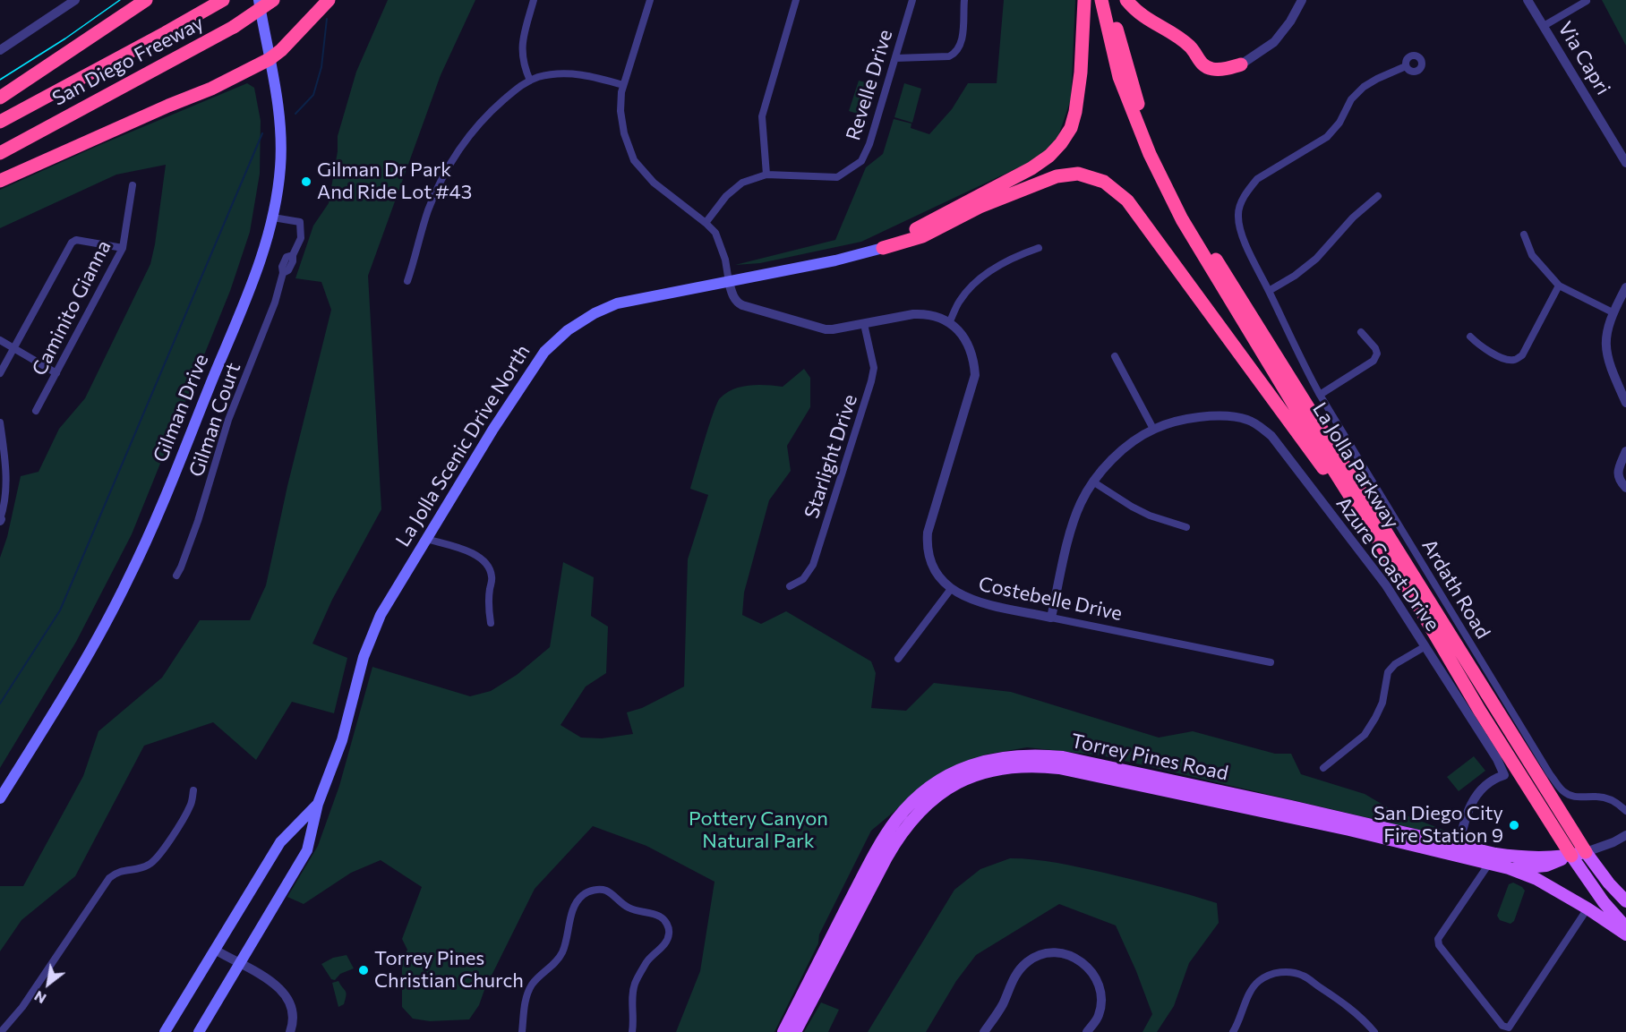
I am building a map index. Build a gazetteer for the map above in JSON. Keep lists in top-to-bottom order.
{
  "streets": {
    "highway": ["San Diego Freeway", "La Jolla Parkway"],
    "main road": ["Gilman Drive", "La Jolla Scenic Drive North", "Torrey Pines Road"],
    "street": [
      "Via Capri",
      "Revelle Drive",
      "Caminito Gianna",
      "Gilman Court",
      "Starlight Drive",
      "Azure Coast Drive",
      "Ardath Road",
      "Costebelle Drive"
    ]
  },
  "crossings": [
    ["Gilman Drive", "Gilman Court"],
    ["La Jolla Parkway", "Torrey Pines Road"],
    ["Azure Coast Drive", "Torrey Pines Road"]
  ],
  "parks": ["Pottery Canyon Natural Park"],
  "places": ["Gilman Dr Park And Ride Lot #43", "San Diego City Fire Station 9", "Torrey Pines Christian Church"],
  "north": "bottom left"
}
